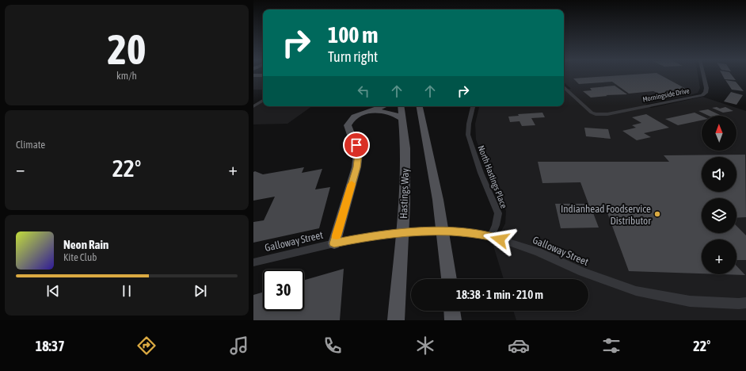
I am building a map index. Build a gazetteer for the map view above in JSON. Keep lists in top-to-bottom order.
{
  "streets": {
    "main road": ["Hastings Way"],
    "street": ["Morningside Drive", "North Hastings Place", "Galloway Street"]
  },
  "crossings": [
    ["North Hastings Place", "Galloway Street"]
  ],
  "places": ["Indianhead Foodservice Distributor"],
  "north": "top",
  "page": {
    "tile": [
      ["20", "km/h"],
      "Climate"
    ],
    "turn": ["100 m", "Turn right"],
    "map_buttons": "+",
    "heat": ["−", "22°", "+"],
    "song": ["Neon Rain", "Kite Club"],
    "limit": "30",
    "trip": "18:38 · 1 min · 210 m",
    "tabs": ["18:37", "22°"]
  }
}
